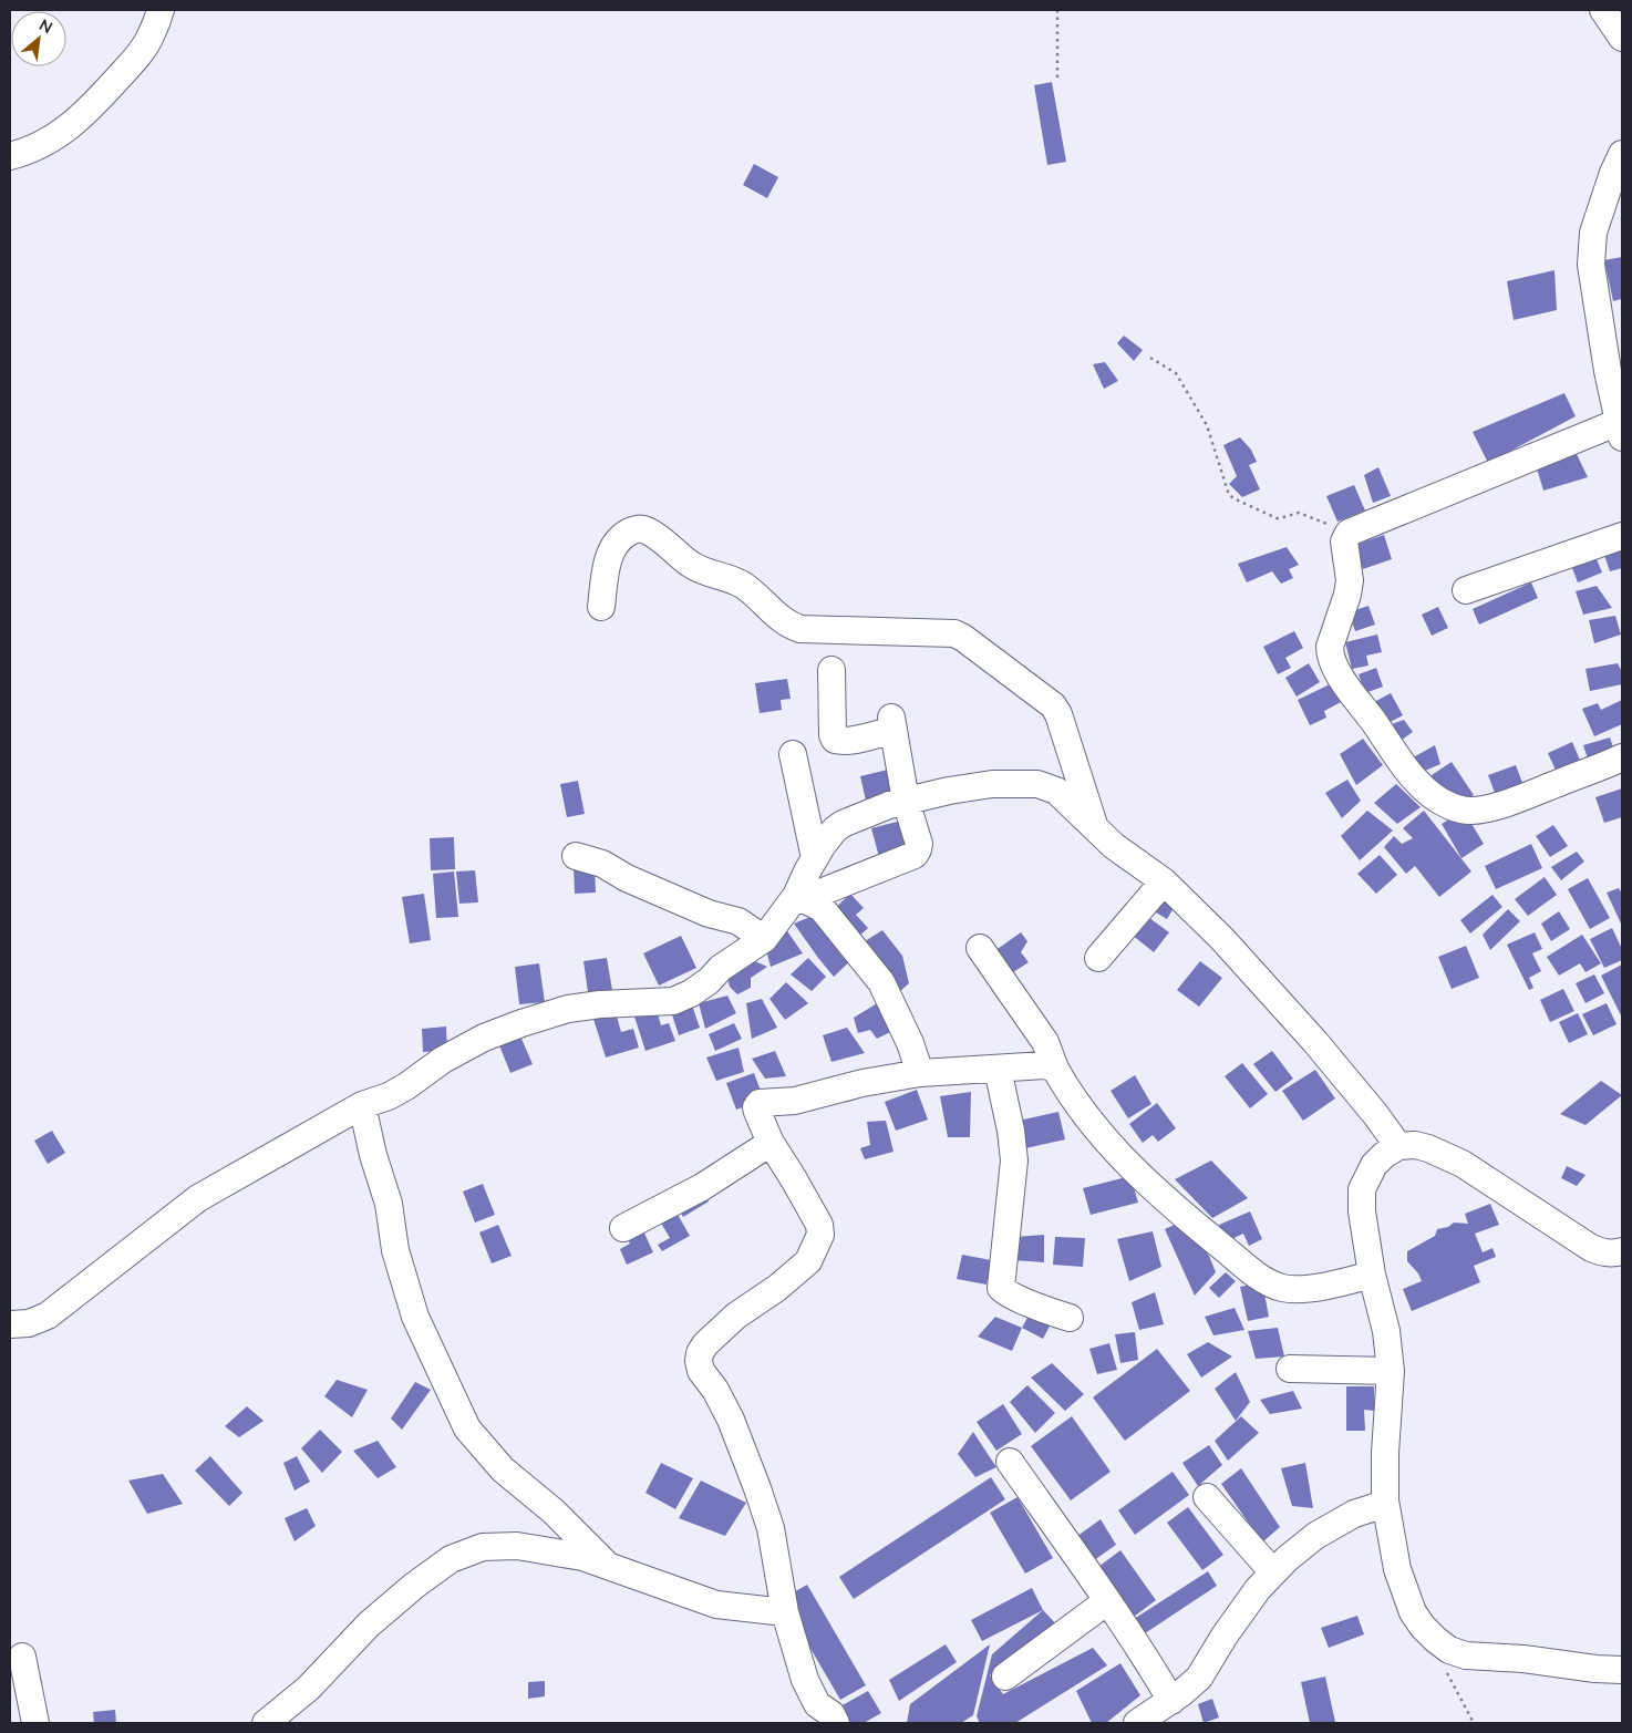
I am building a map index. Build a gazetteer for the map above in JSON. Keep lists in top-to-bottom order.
{
  "north": "top right"
}
